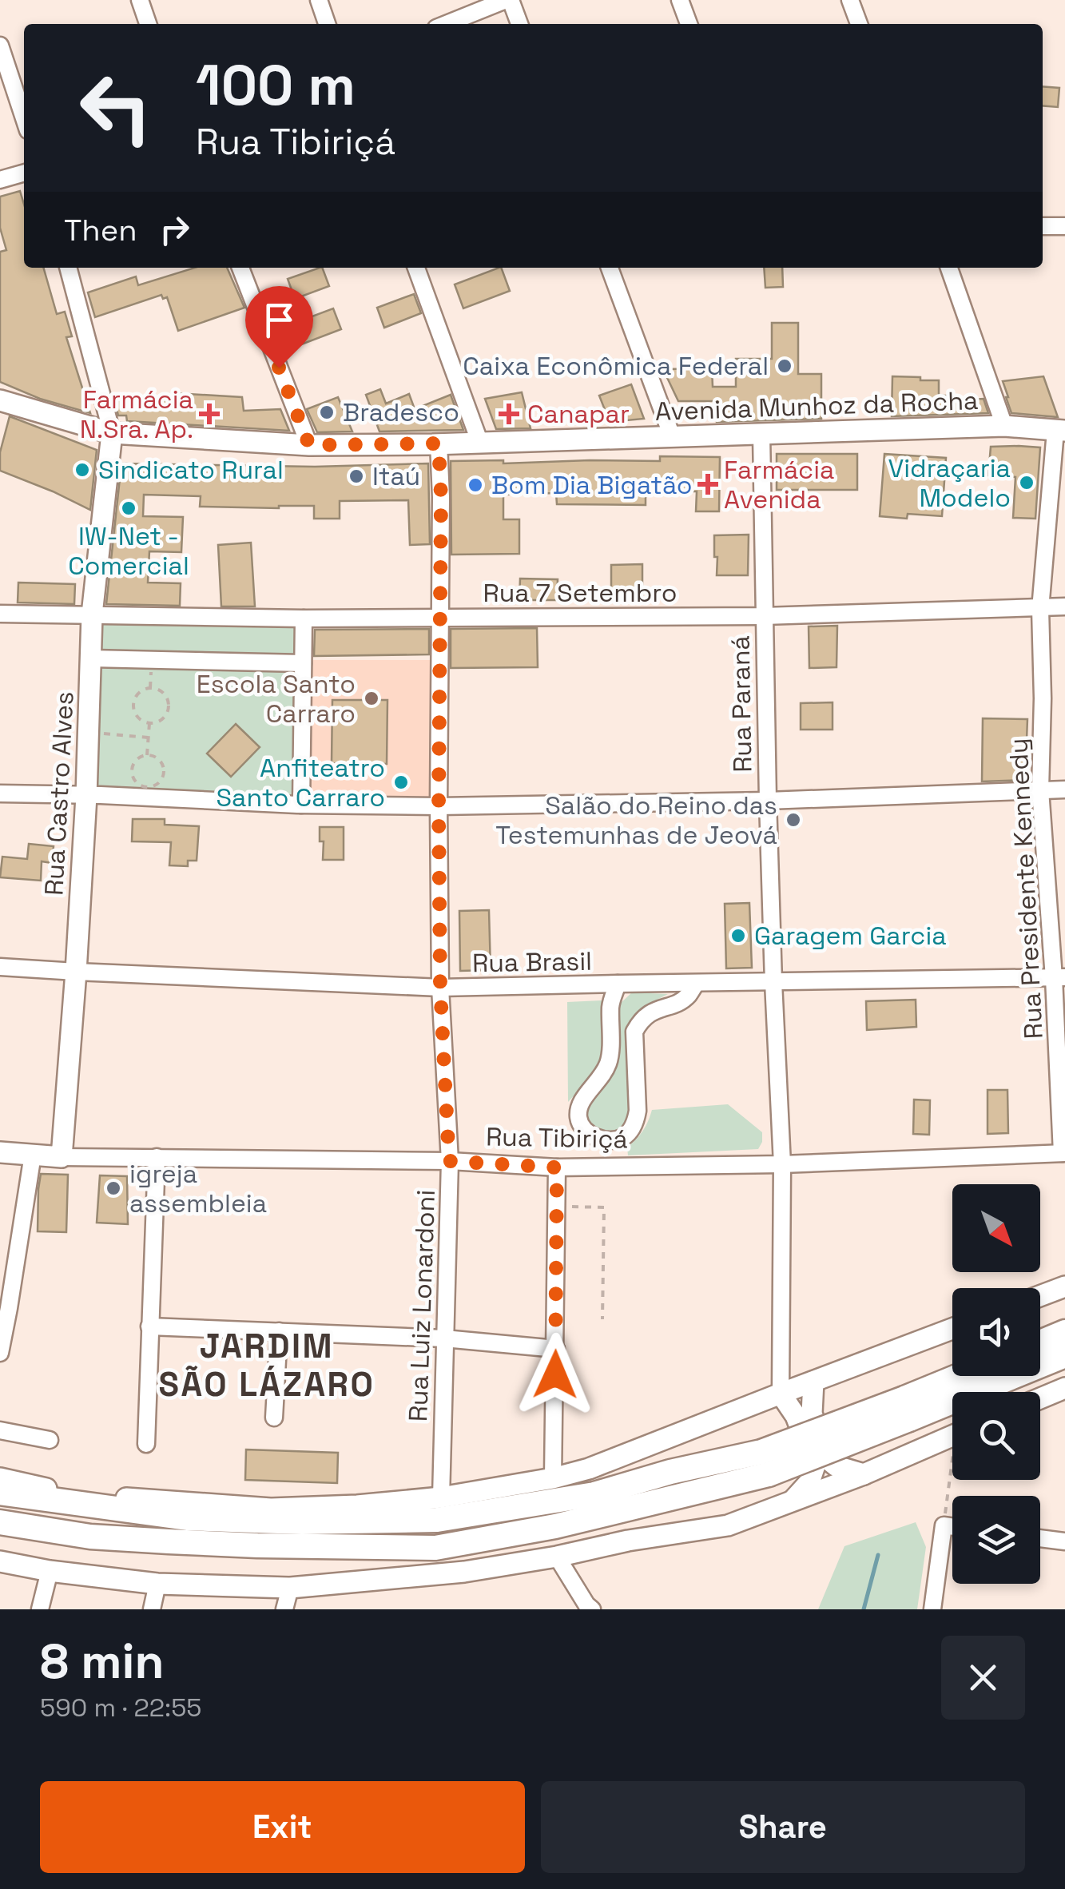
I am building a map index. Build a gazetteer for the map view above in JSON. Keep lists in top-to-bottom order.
{
  "streets": {
    "main road": ["Avenida Munhoz da Rocha", "Rua Castro Alves", "Rua Tibiriçá"],
    "street": [
      "Rua 7 Setembro",
      "Rua Paraná",
      "Rua Presidente Kennedy",
      "Rua Brasil",
      "Rua Luiz Lonardoni"
    ]
  },
  "crossings": [
    ["Avenida Munhoz da Rocha", "Rua Paraná"],
    ["Avenida Munhoz da Rocha", "Rua Castro Alves"],
    ["Avenida Munhoz da Rocha", "Rua Presidente Kennedy"],
    ["Avenida Munhoz da Rocha", "Rua Luiz Lonardoni"],
    ["Rua 7 Setembro", "Rua Paraná"],
    ["Rua 7 Setembro", "Rua Castro Alves"],
    ["Rua 7 Setembro", "Rua Presidente Kennedy"],
    ["Rua 7 Setembro", "Rua Luiz Lonardoni"],
    ["Rua Paraná", "Rua Brasil"],
    ["Rua Paraná", "Rua Tibiriçá"],
    ["Rua Castro Alves", "Rua Brasil"],
    ["Rua Castro Alves", "Rua Tibiriçá"],
    ["Rua Presidente Kennedy", "Rua Brasil"],
    ["Rua Presidente Kennedy", "Rua Tibiriçá"],
    ["Rua Brasil", "Rua Luiz Lonardoni"],
    ["Rua Tibiriçá", "Rua Luiz Lonardoni"]
  ],
  "districts": ["JARDIM SÃO LÁZARO"],
  "places": {
    "other": [
      "Caixa Econômica Federal",
      "Bradesco",
      "Sindicato Rural",
      "Itaú",
      "Vidraçaria Modelo",
      "Bom Dia Bigatão",
      "IW-Net - Comercial",
      "Escola Santo Carraro",
      "Anfiteatro Santo Carraro",
      "Salão do Reino das Testemunhas de Jeová",
      "Garagem Garcia",
      "igreja assembleia"
    ],
    "health": ["Farmácia N.Sra. Ap.", "Canapar", "Farmácia Avenida"]
  },
  "north": "bottom right",
  "page": {
    "turn": ["100 m", "Rua Tibiriçá"],
    "then": "Then",
    "heading": ["8 min", "590 m · 22:55"],
    "buttons": ["Exit", "Share"]
  }
}
